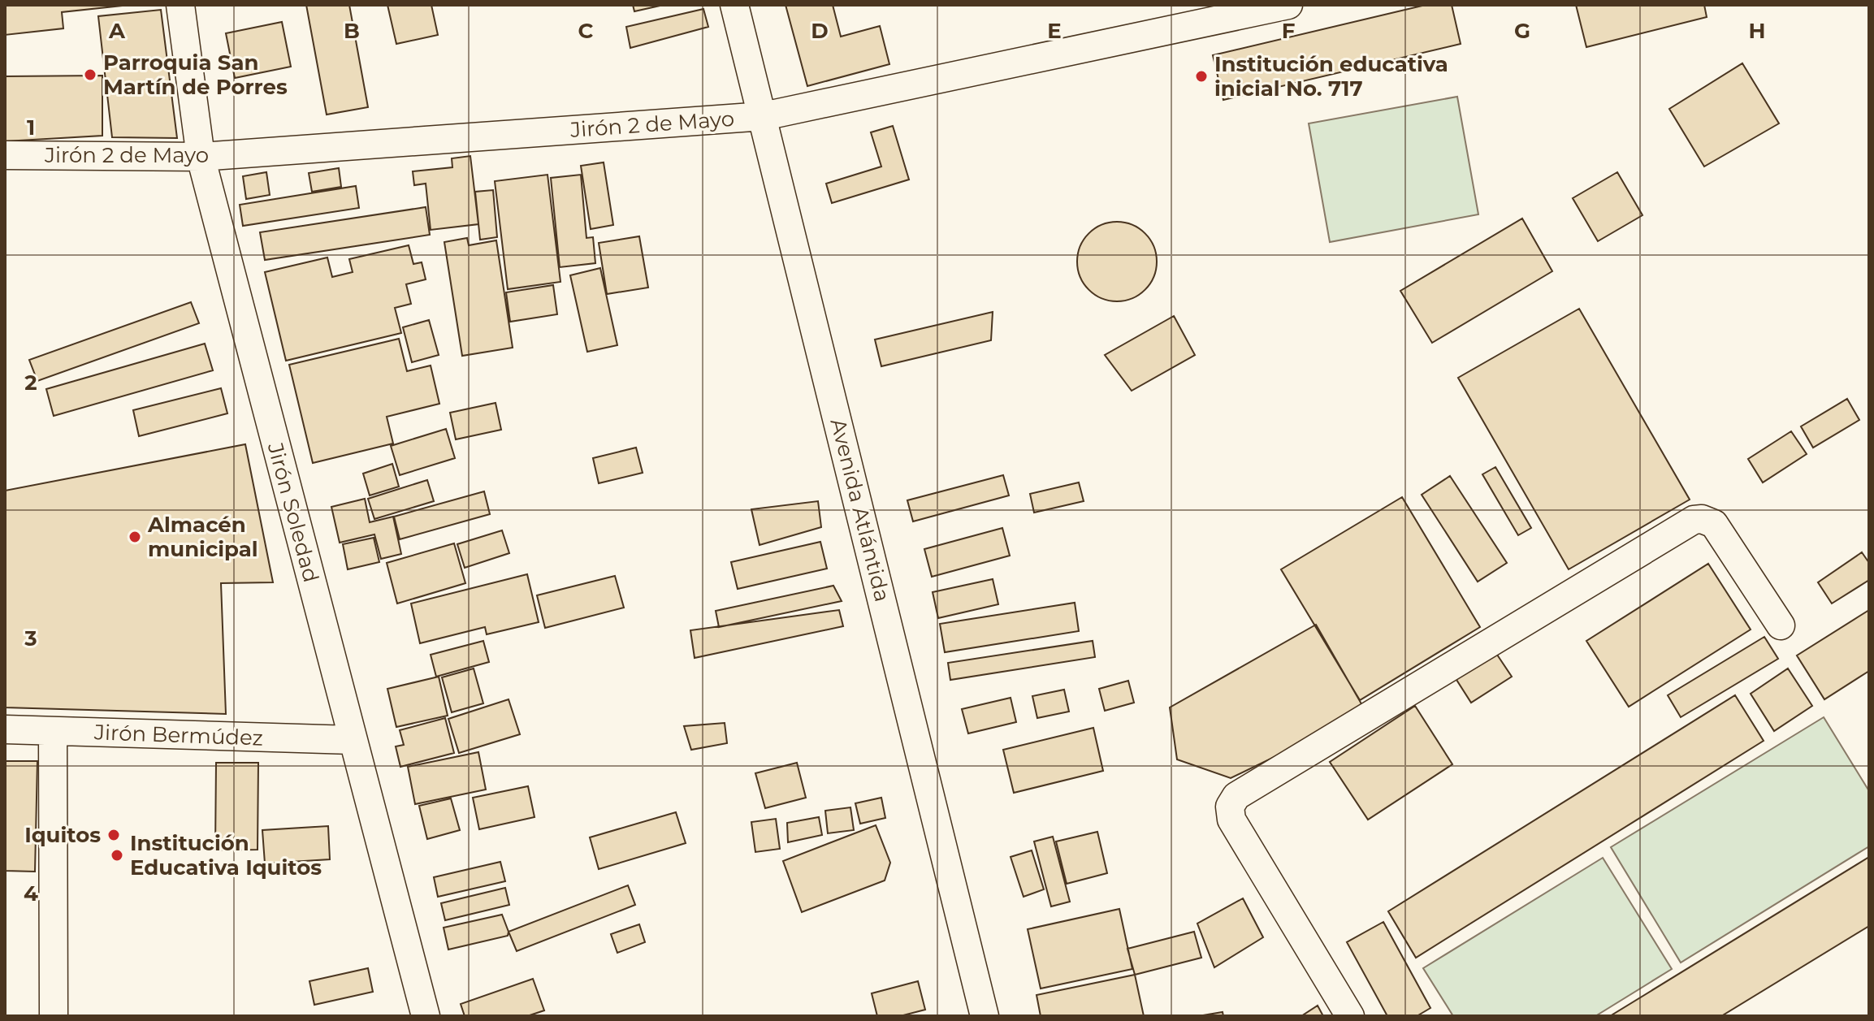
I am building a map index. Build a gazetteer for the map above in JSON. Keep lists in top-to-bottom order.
{
  "streets": {
    "street": [
      "Jirón 2 de Mayo",
      "Avenida Atlántida",
      "Jirón Soledad",
      "Jirón Bermúdez"
    ]
  },
  "crossings": [
    ["Jirón 2 de Mayo", "Avenida Atlántida"],
    ["Jirón 2 de Mayo", "Jirón Soledad"],
    ["Jirón Soledad", "Jirón Bermúdez"]
  ],
  "places": [
    "Parroquia San Martín de Porres",
    "Institución educativa inicial No. 717",
    "Almacén municipal",
    "Iquitos",
    "Institución Educativa Iquitos"
  ],
  "grid": {
    "columns": [
      "A",
      "B",
      "C",
      "D",
      "E",
      "F",
      "G",
      "H"
    ],
    "rows": [
      "1",
      "2",
      "3",
      "4"
    ]
  }
}
